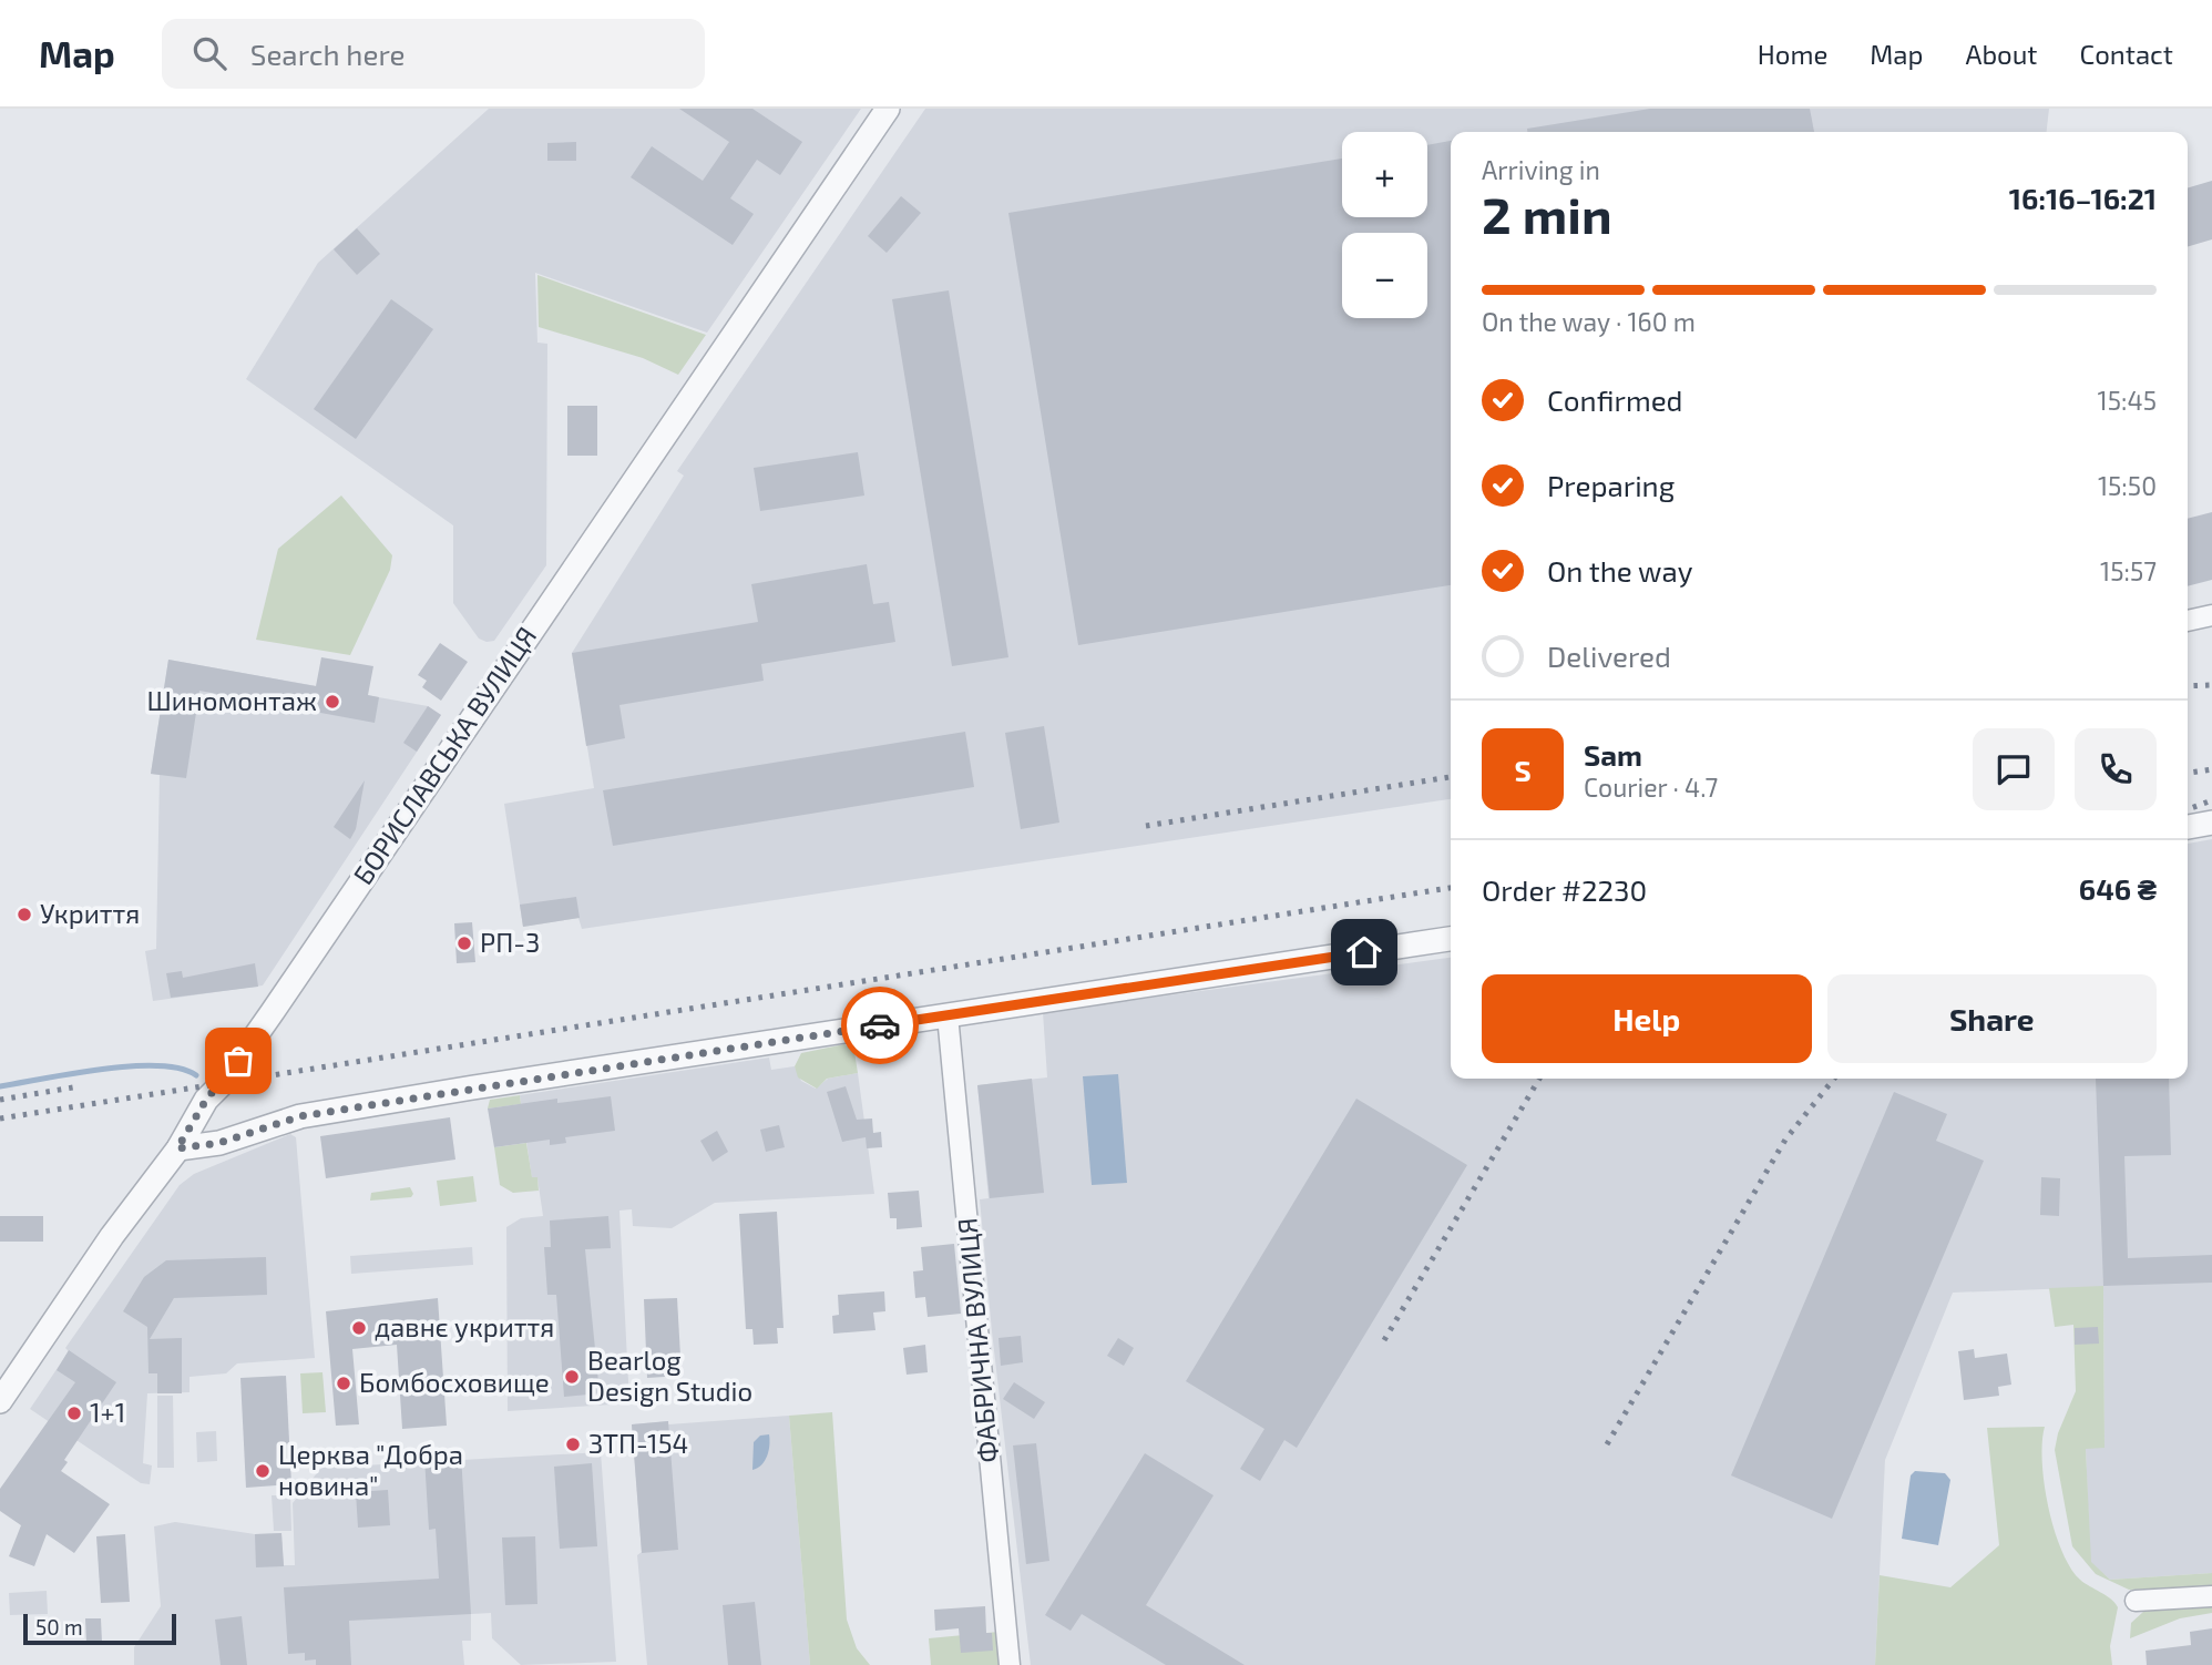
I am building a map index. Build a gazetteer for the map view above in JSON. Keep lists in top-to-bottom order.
{
  "streets": {
    "street": ["БОРИСЛАВСЬКА ВУЛИЦЯ", "ФАБРИЧНА ВУЛИЦЯ"]
  },
  "places": [
    "Шиномонтаж",
    "Укриття",
    "РП-3",
    "давнє укриття",
    "Bearlog Design Studio",
    "Бомбосховище",
    "1+1",
    "ЗТП-154",
    "Церква \"Добра новина\""
  ],
  "scale_bar": "50 m",
  "page": {
    "header": "Map",
    "search": "Search here",
    "nav": [
      "Home",
      "Map",
      "About",
      "Contact"
    ],
    "map_buttons": ["+", "−"],
    "heading": ["2 min", "Arriving in", "16:16–16:21"],
    "panel": [
      "Sam",
      "Courier · 4.7",
      "Order #2230",
      "646 ₴"
    ],
    "bar": "On the way · 160 m",
    "list": [
      ["Confirmed", "15:45"],
      ["Preparing", "15:50"],
      ["On the way", "15:57"],
      "Delivered"
    ],
    "round": "S",
    "buttons": ["Help", "Share"],
    "scale": "50 m"
  }
}
